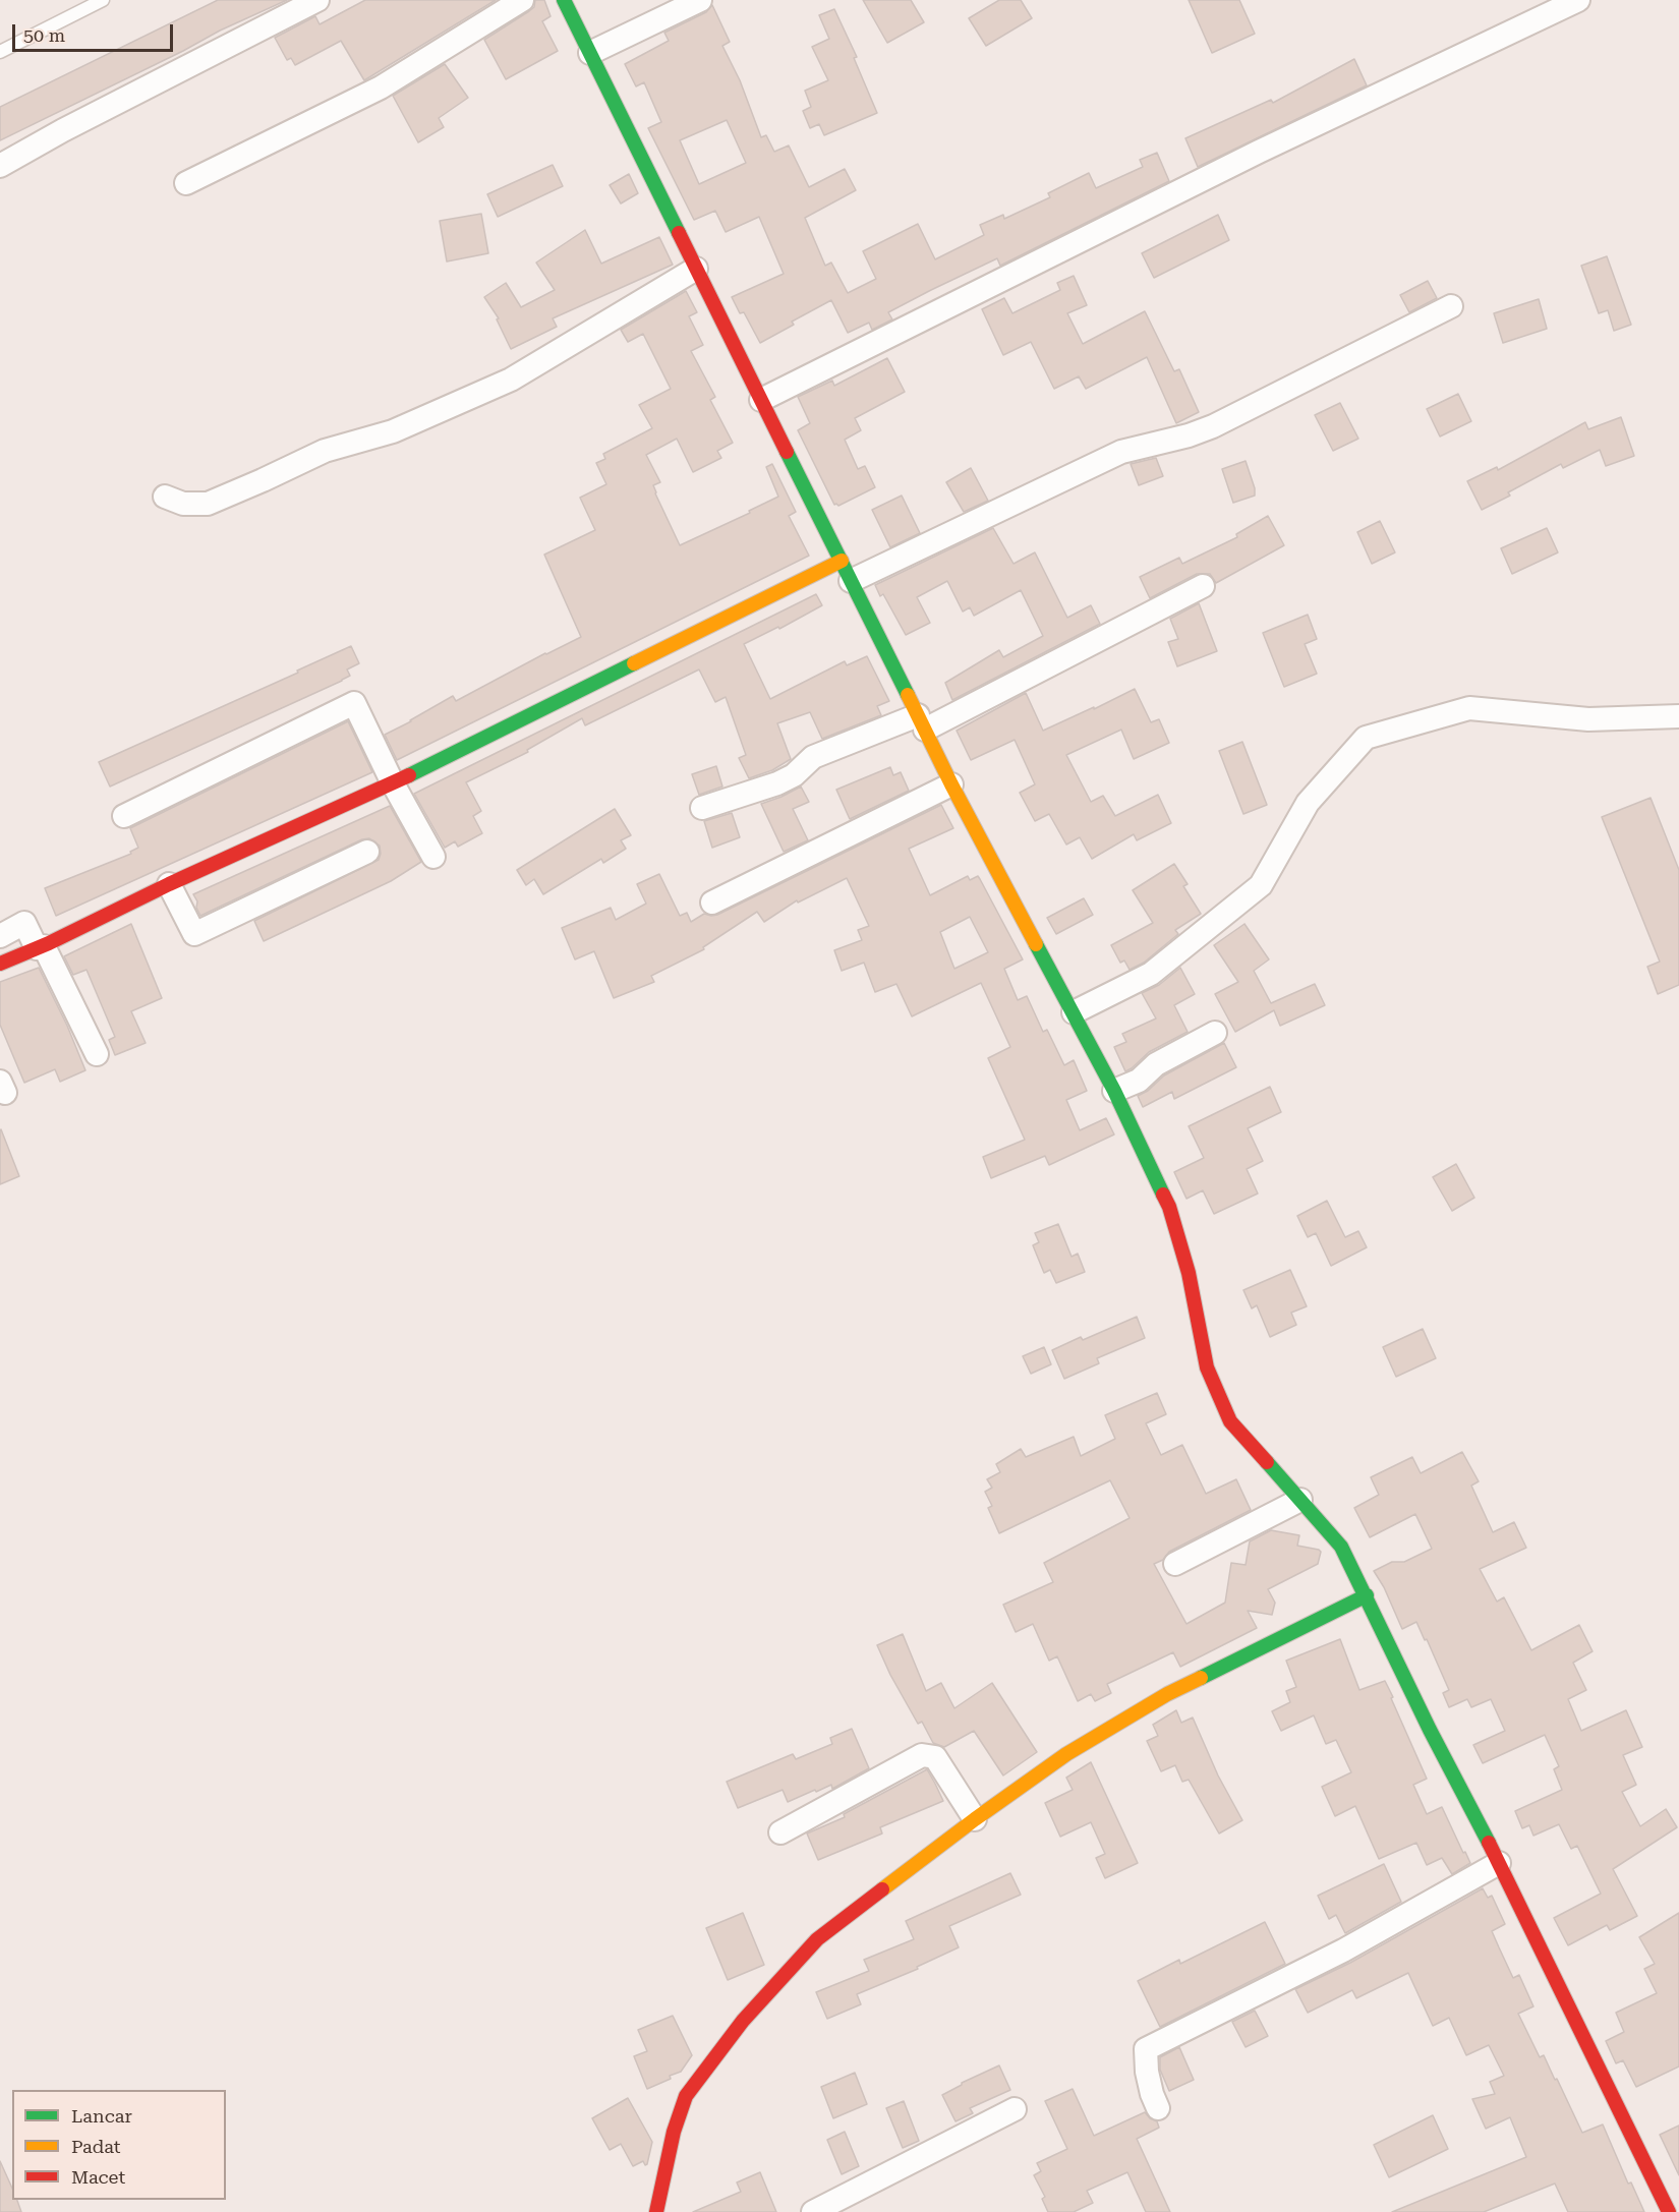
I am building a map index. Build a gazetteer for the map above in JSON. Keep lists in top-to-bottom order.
{
  "legend": ["Lancar", "Padat", "Macet"],
  "scale_bar": "50 m"
}
